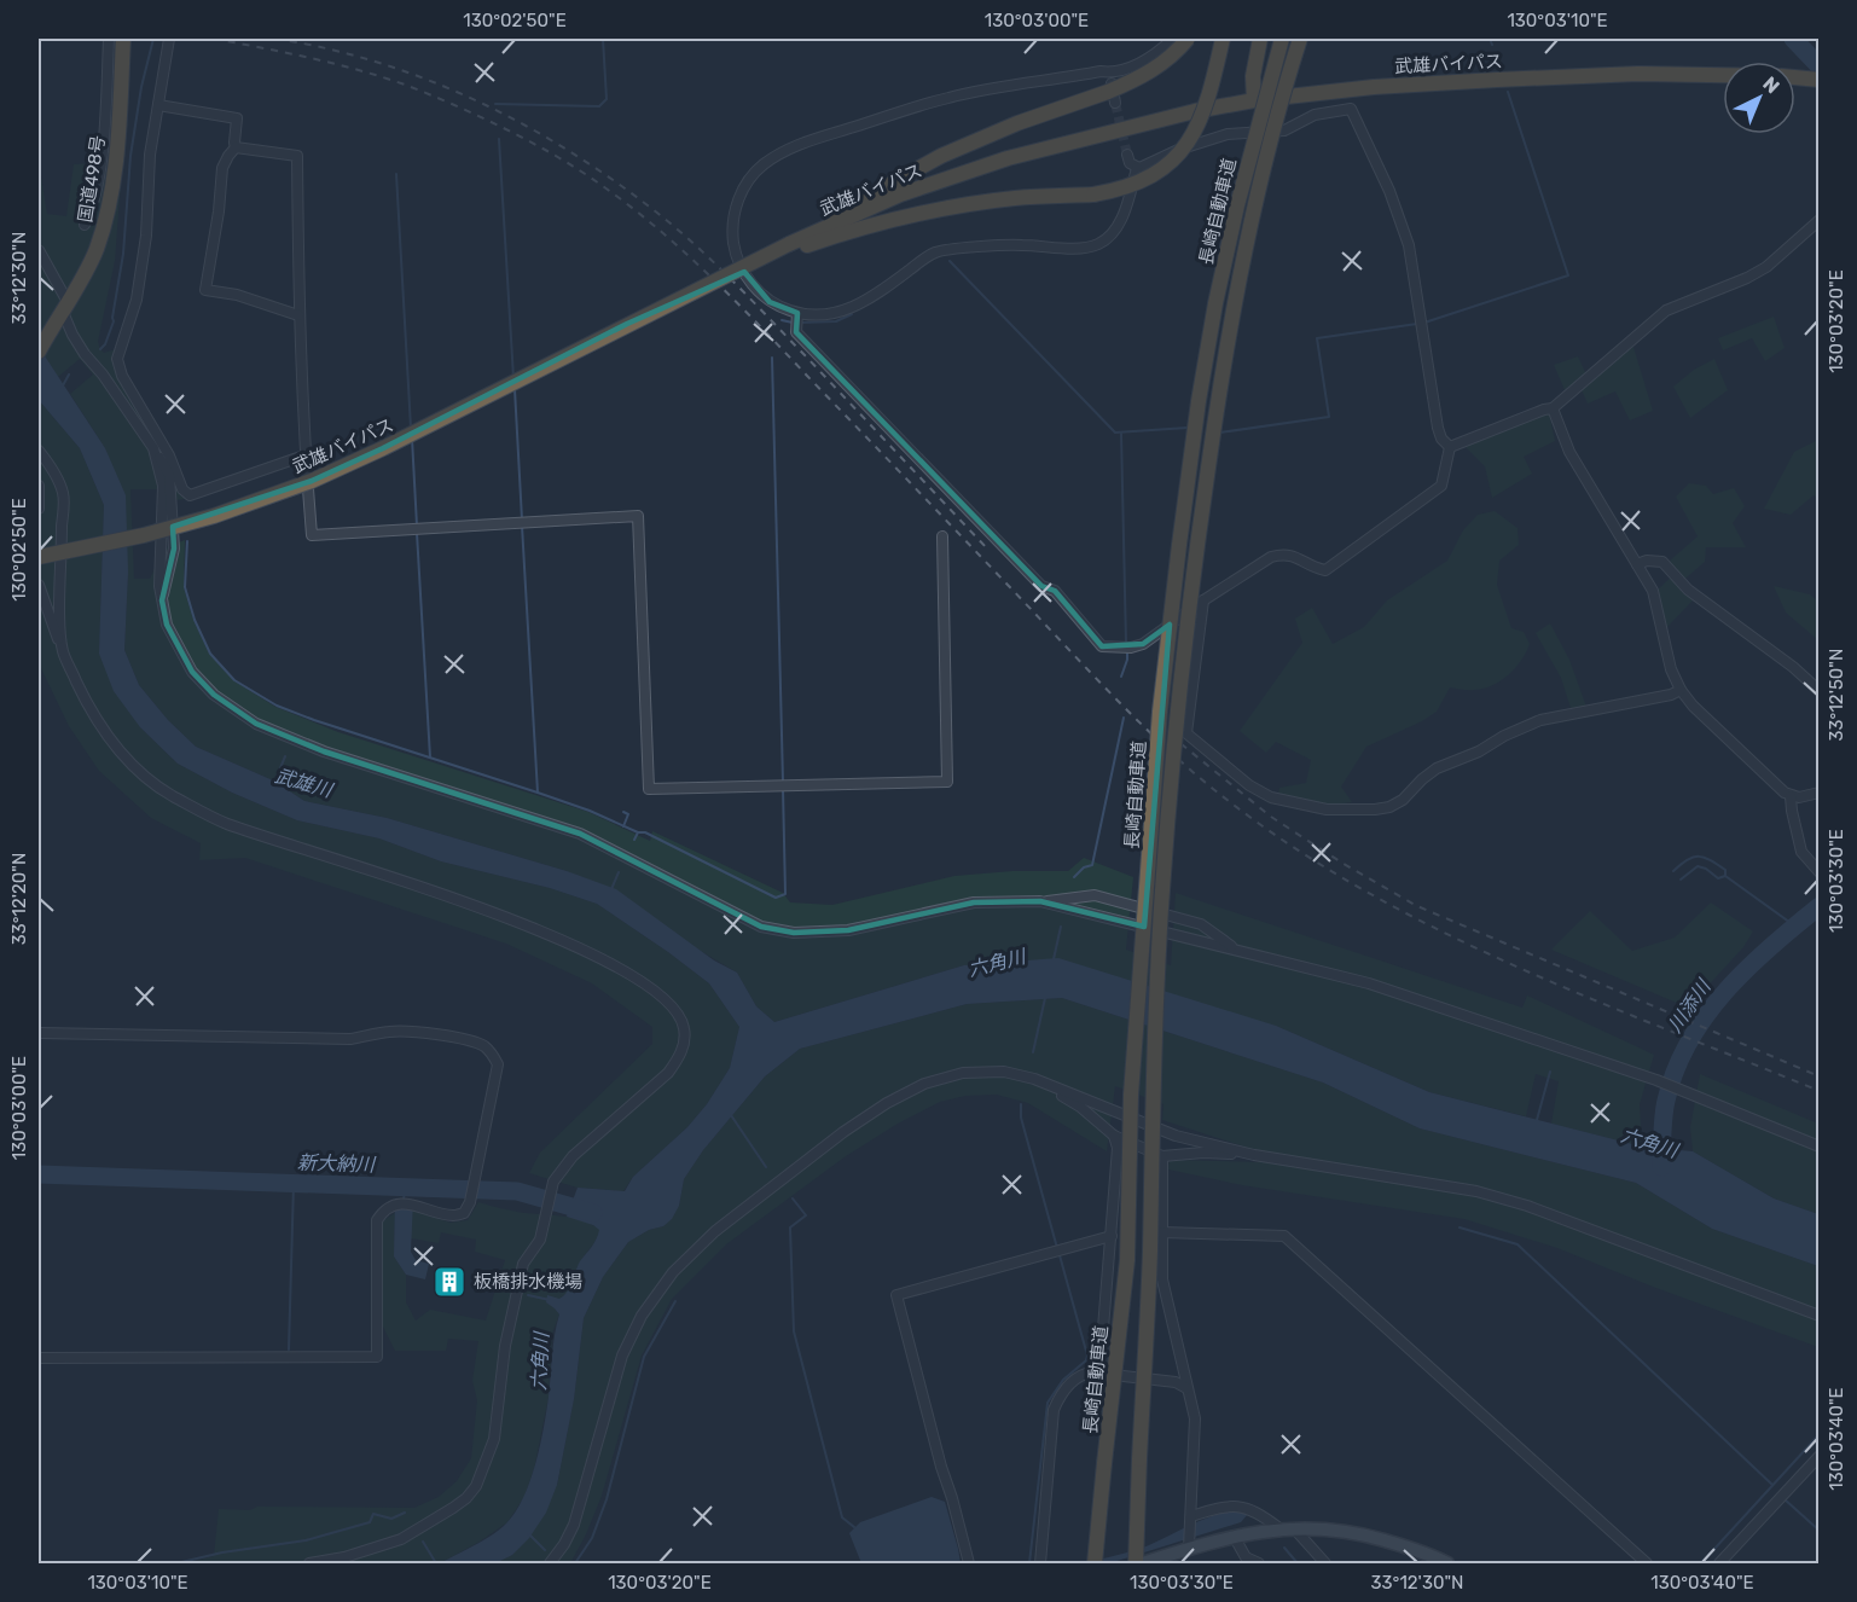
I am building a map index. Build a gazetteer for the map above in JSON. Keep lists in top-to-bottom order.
{
  "streets": {
    "highway": ["武雄バイパス", "国道498号", "長崎自動車道"]
  },
  "water": [
    "武雄川",
    "六角川",
    "川添川",
    "新大納川"
  ],
  "places": {
    "building": ["板橋排水機場"]
  },
  "north": "top right",
  "coordinates": [
    "130°02'50\"E",
    "130°03'00\"E",
    "130°03'10\"E",
    "33°12'30\"N",
    "130°03'20\"E",
    "33°12'50\"N",
    "130°03'30\"E",
    "33°12'20\"N",
    "130°03'40\"E"
  ]
}
